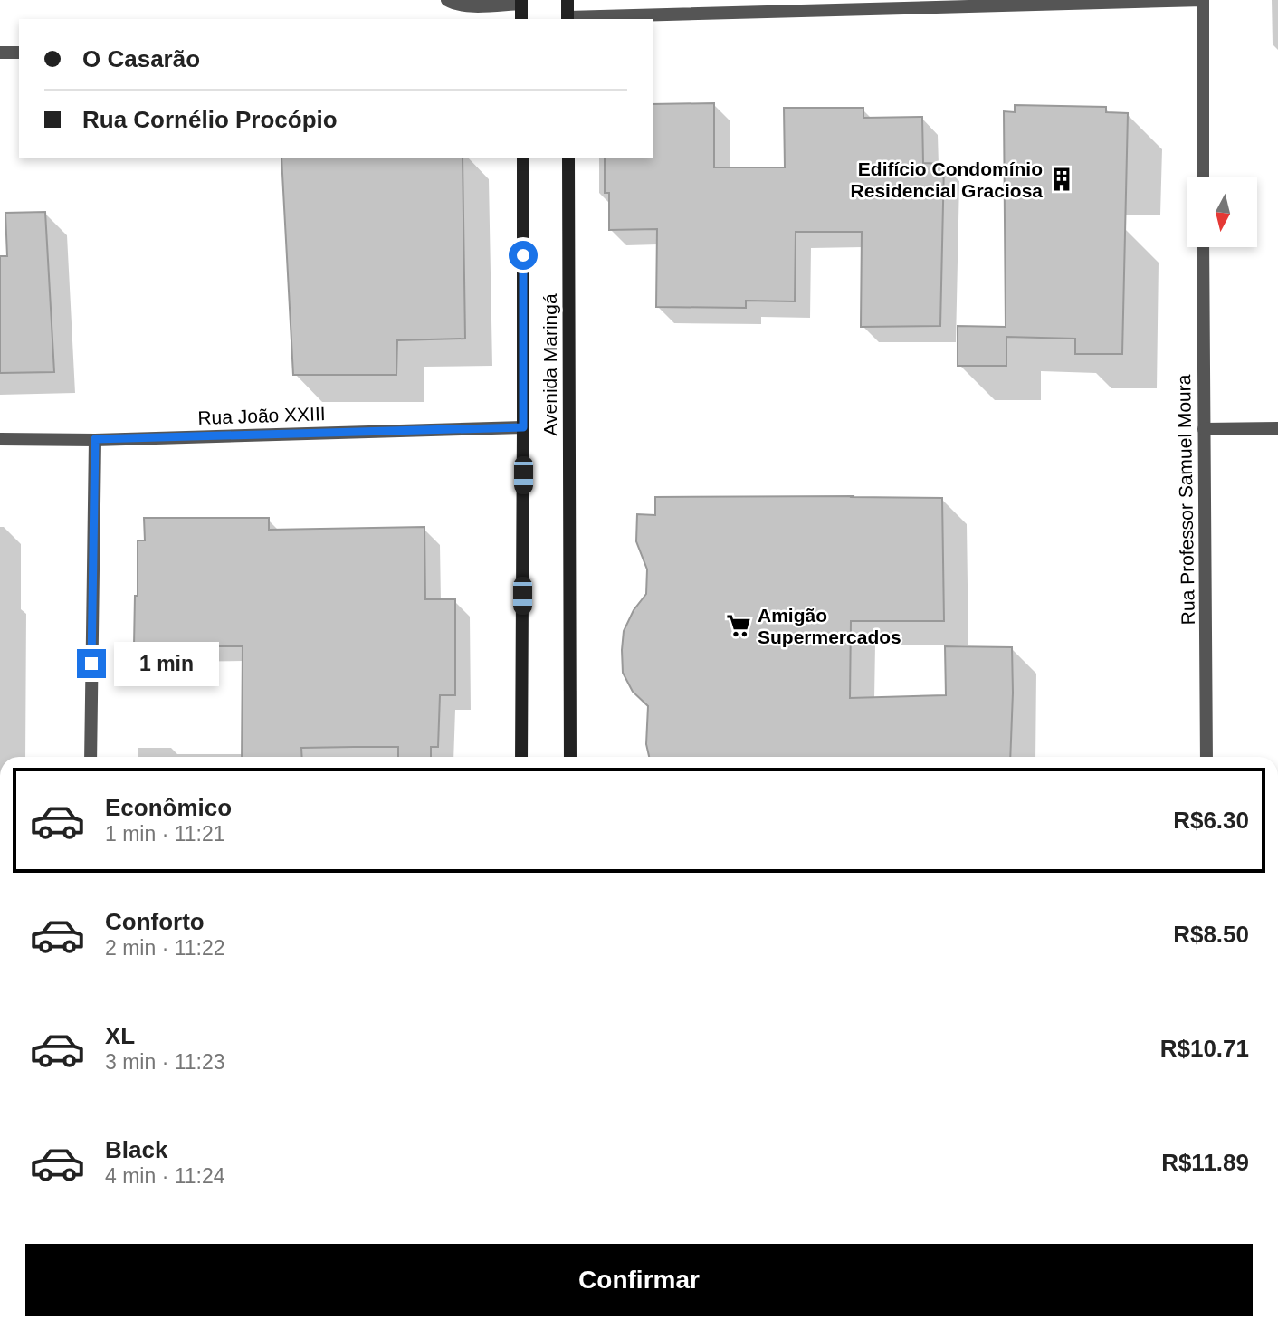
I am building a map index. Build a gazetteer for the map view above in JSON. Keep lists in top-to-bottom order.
{
  "streets": {
    "main road": ["Avenida Maringá"],
    "street": ["Rua João XXIII", "Rua Professor Samuel Moura"]
  },
  "crossings": [
    ["Avenida Maringá", "Rua João XXIII"]
  ],
  "places": {
    "building": ["Edifício Condomínio Residencial Graciosa"],
    "supermarket": ["Amigão Supermercados"]
  },
  "north": "bottom",
  "page": {
    "banner": ["O Casarão", "Rua Cornélio Procópio"],
    "bubble": "1 min",
    "list": [
      {
        "name": "Econômico",
        "note": "1 min · 11:21",
        "value": "R$6.30"
      },
      {
        "name": "Conforto",
        "note": "2 min · 11:22",
        "value": "R$8.50"
      },
      {
        "name": "XL",
        "note": "3 min · 11:23",
        "value": "R$10.71"
      },
      {
        "name": "Black",
        "note": "4 min · 11:24",
        "value": "R$11.89"
      }
    ],
    "buttons": "Confirmar"
  }
}
